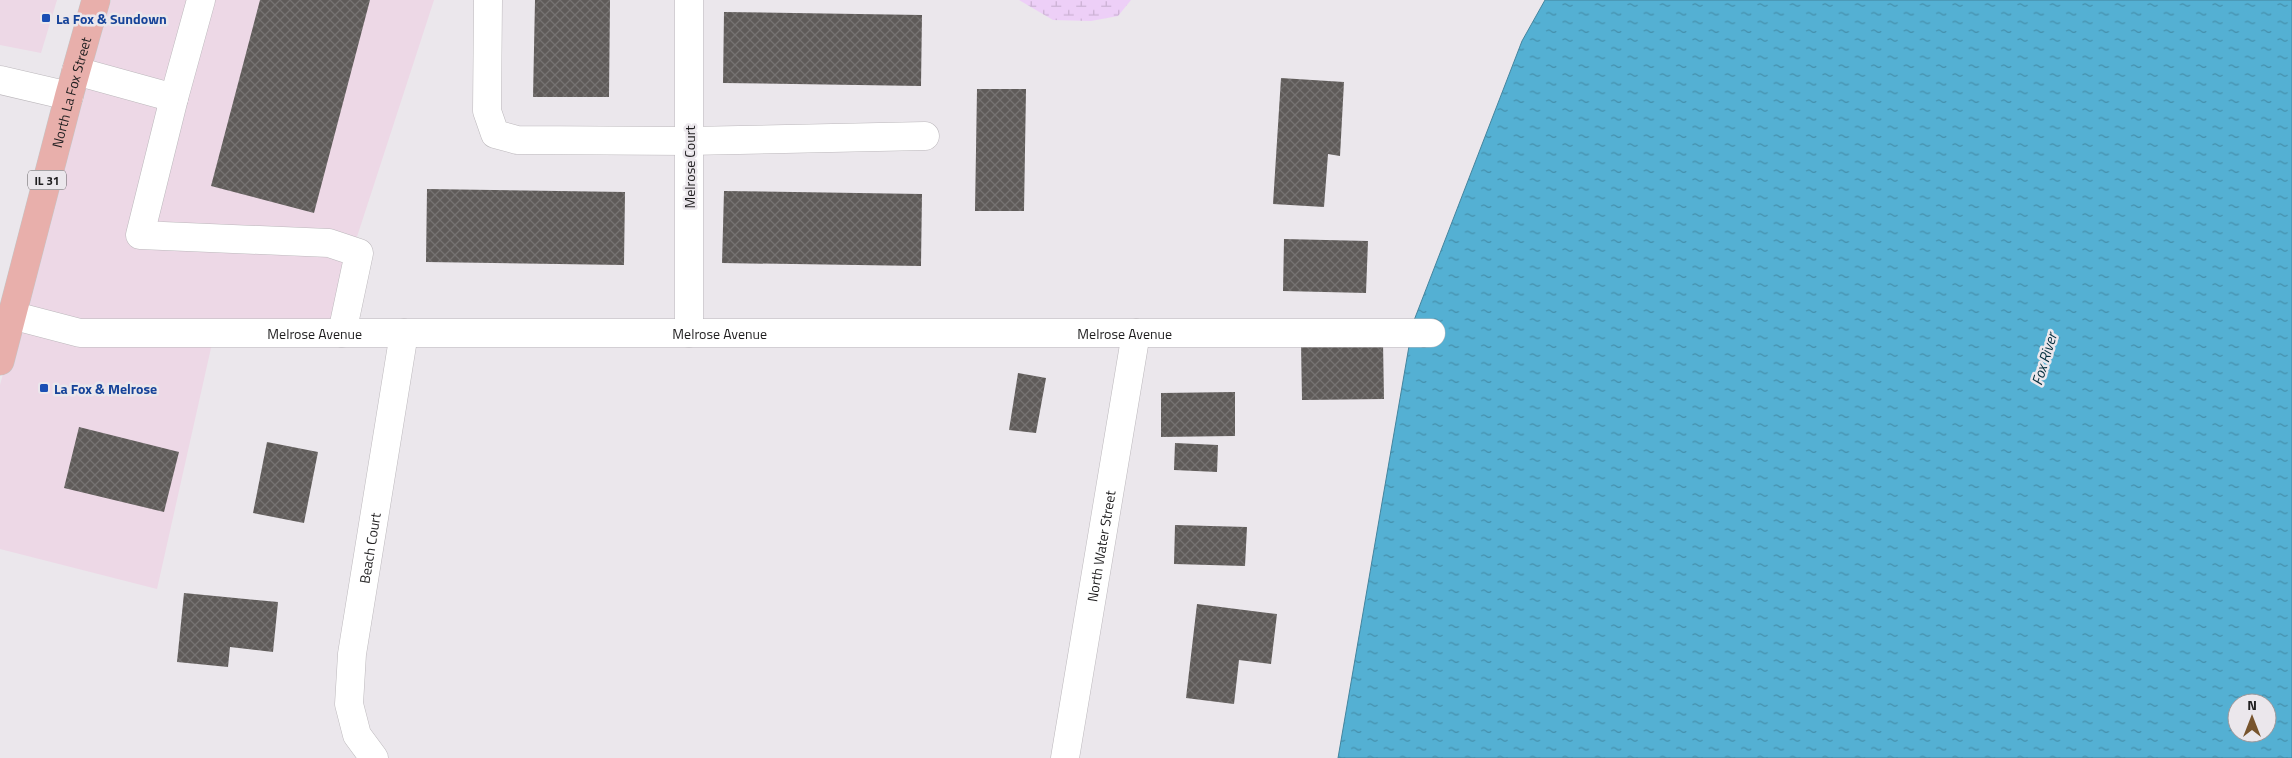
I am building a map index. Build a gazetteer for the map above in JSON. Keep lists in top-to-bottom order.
{
  "streets": {
    "main road": ["North La Fox Street", "IL 31"],
    "street": [
      "Melrose Court",
      "Melrose Avenue",
      "North Water Street",
      "Beach Court"
    ]
  },
  "crossings": [
    ["North La Fox Street", "Melrose Avenue"],
    ["Melrose Court", "Melrose Avenue"],
    ["Melrose Avenue", "North Water Street"],
    ["Melrose Avenue", "Beach Court"]
  ],
  "water": ["Fox River"],
  "places": {
    "transit": ["La Fox & Sundown", "La Fox & Melrose"]
  },
  "north": "top"
}
